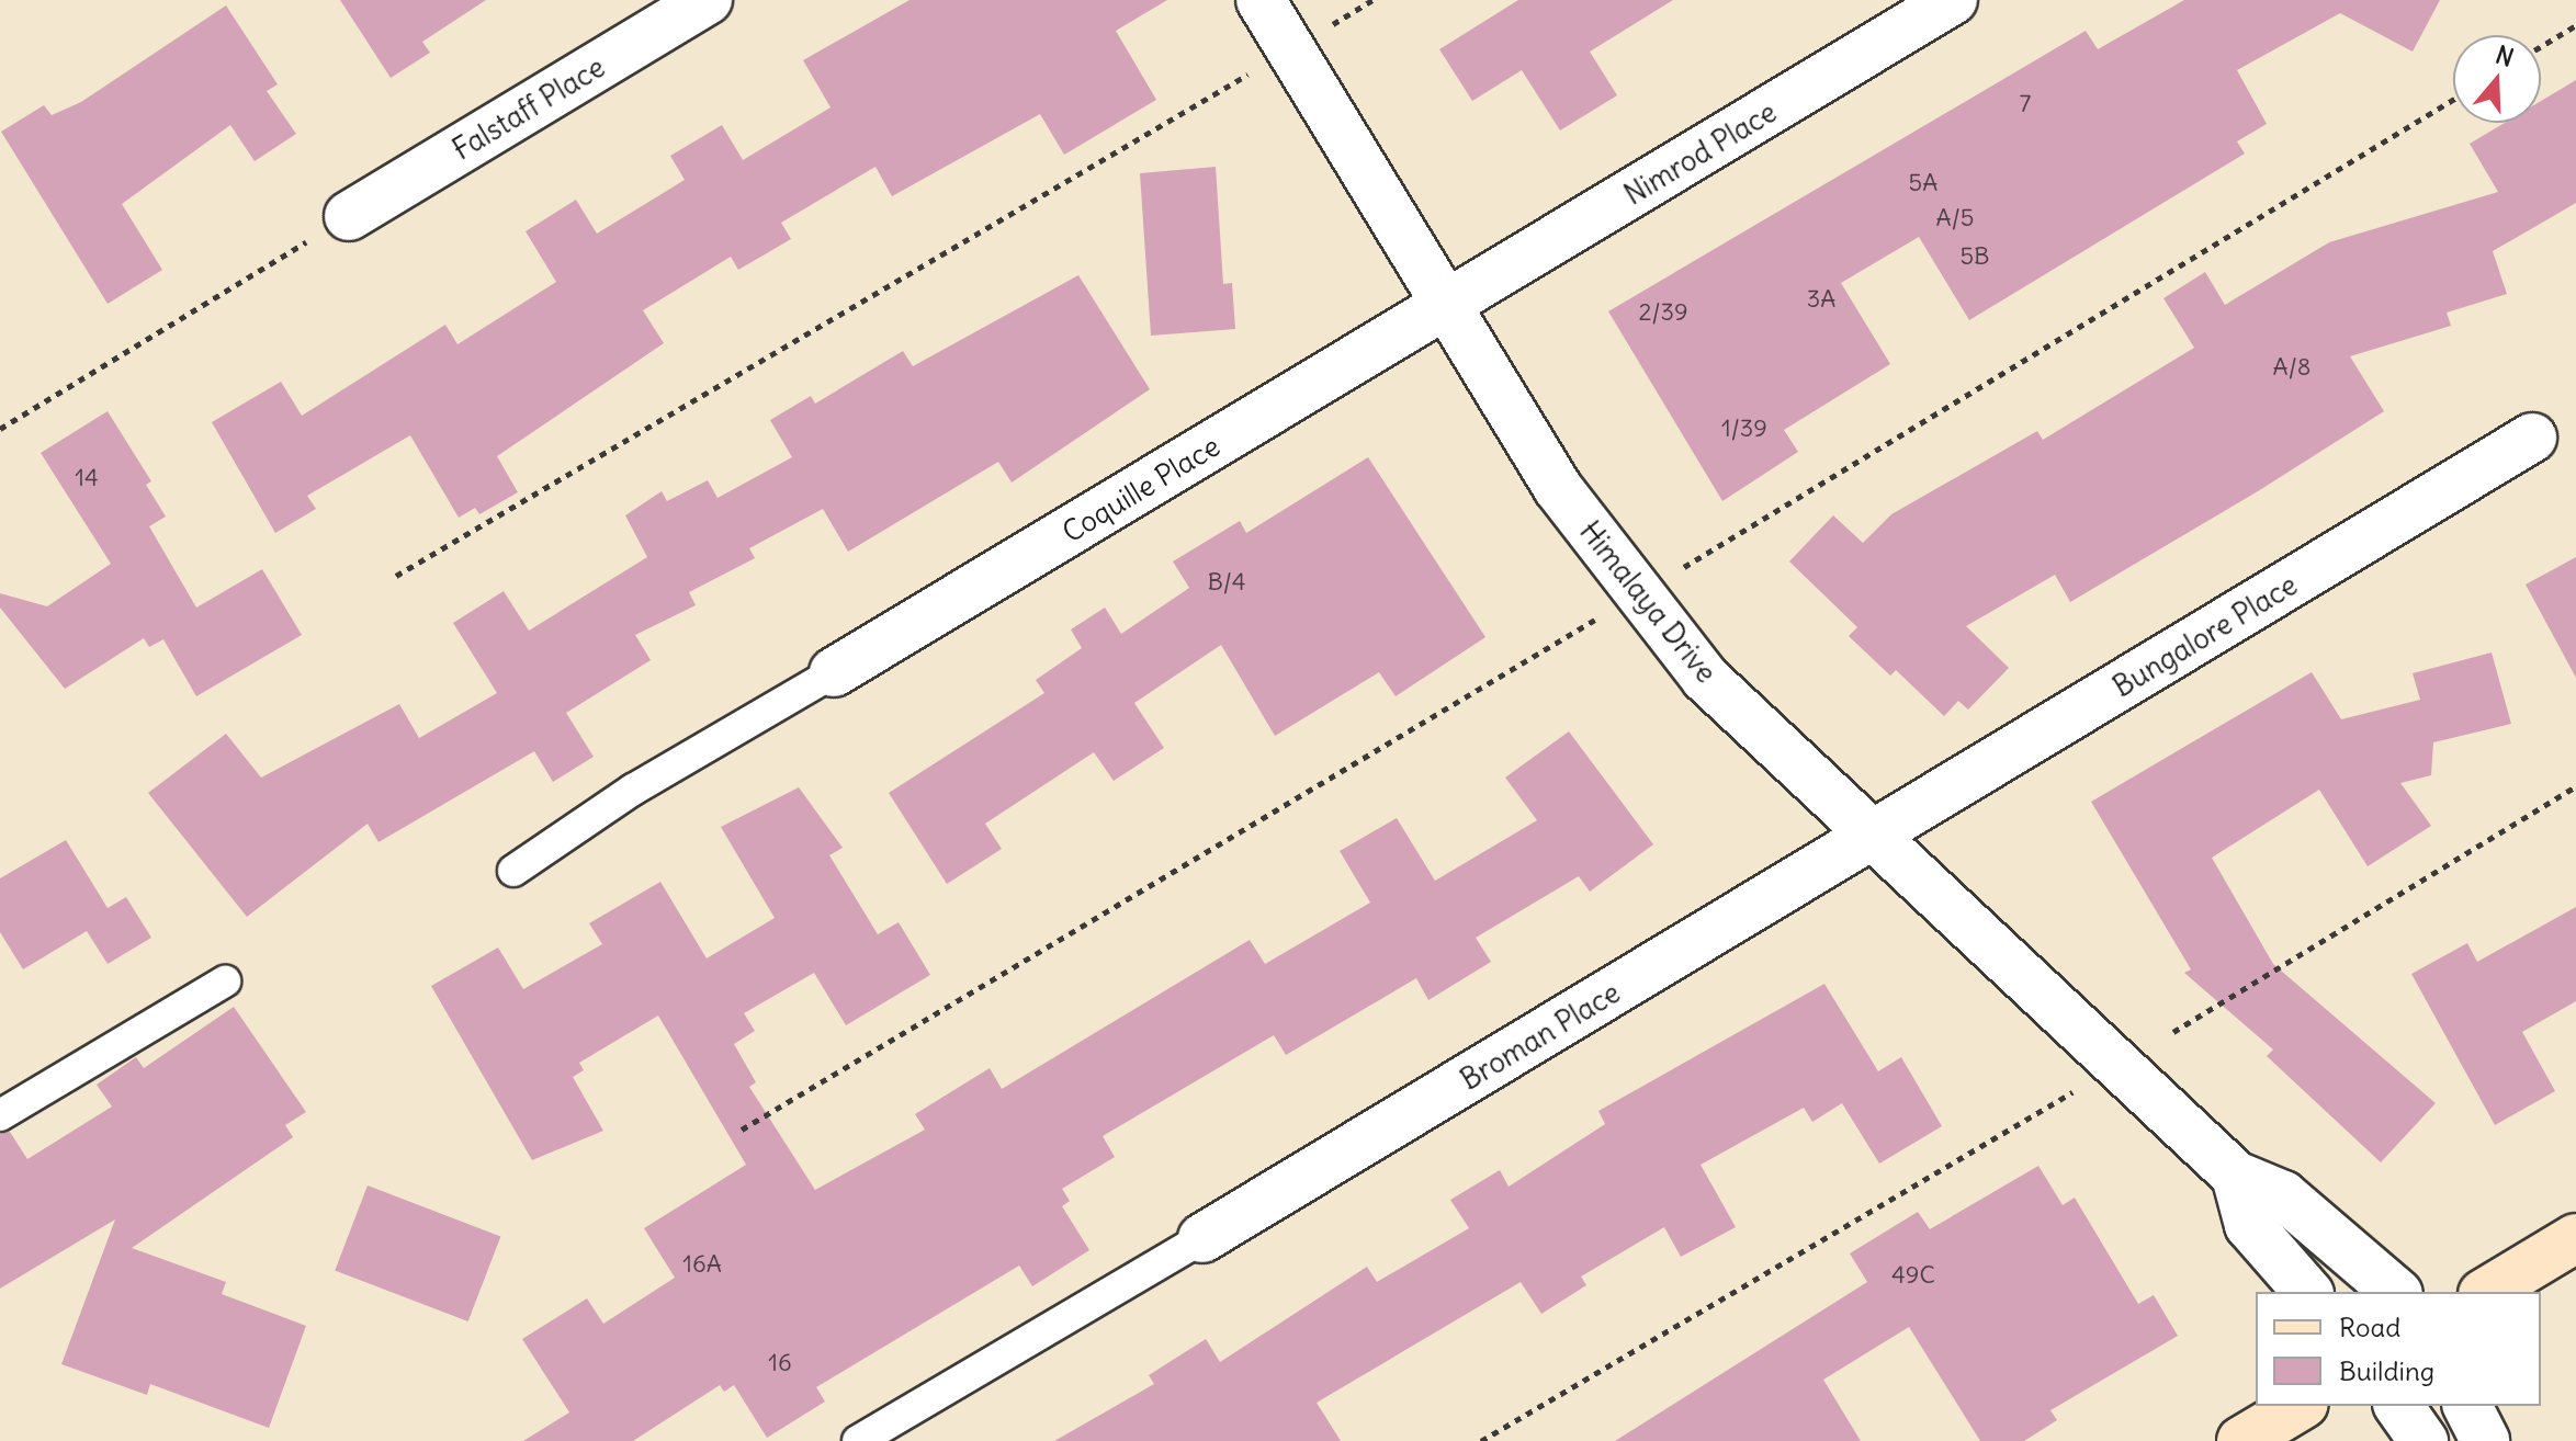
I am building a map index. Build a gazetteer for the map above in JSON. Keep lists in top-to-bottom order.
{
  "streets": {
    "street": [
      "Falstaff Place",
      "Nimrod Place",
      "Coquille Place",
      "Himalaya Drive",
      "Bungalore Place",
      "Broman Place"
    ]
  },
  "crossings": [
    ["Nimrod Place", "Coquille Place"],
    ["Nimrod Place", "Himalaya Drive"],
    ["Coquille Place", "Himalaya Drive"],
    ["Himalaya Drive", "Bungalore Place"],
    ["Himalaya Drive", "Broman Place"],
    ["Bungalore Place", "Broman Place"]
  ],
  "house_numbers": [
    "7",
    "5A",
    "A/5",
    "5B",
    "3A",
    "2/39",
    "A/8",
    "1/39",
    "14",
    "B/4",
    "16A",
    "49C",
    "16"
  ],
  "legend": ["Road", "Building"],
  "north": "top"
}
